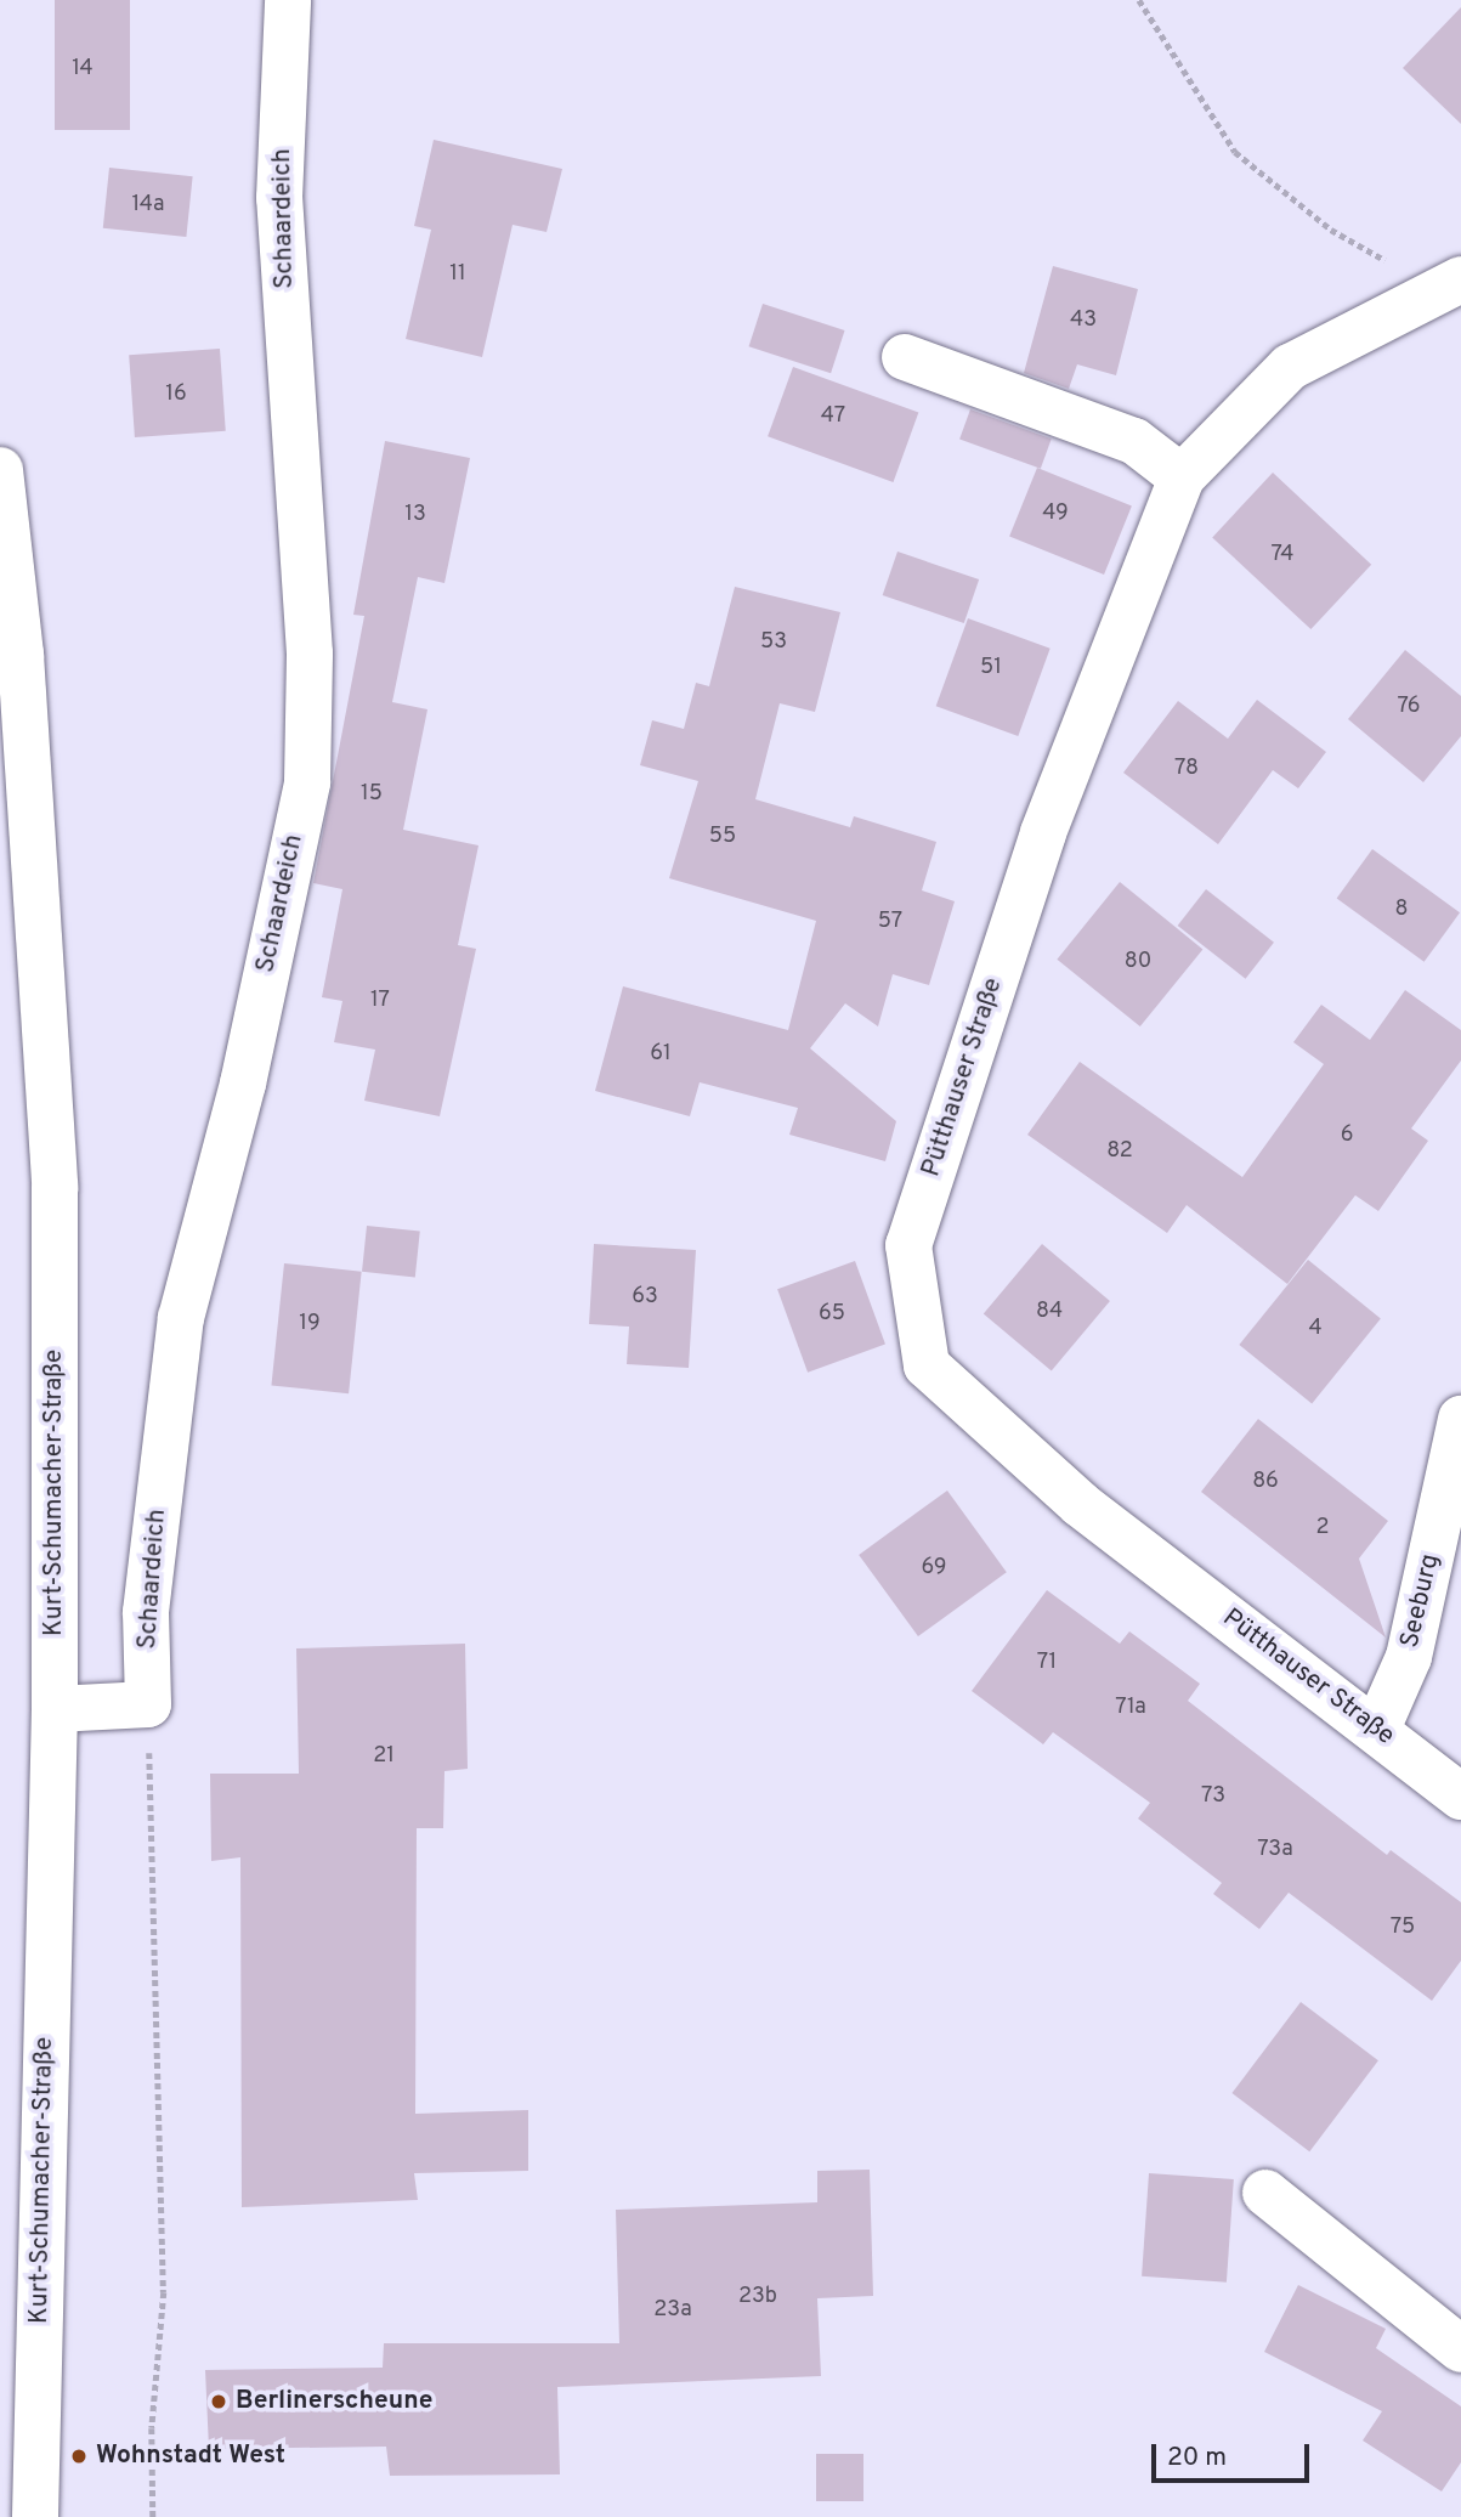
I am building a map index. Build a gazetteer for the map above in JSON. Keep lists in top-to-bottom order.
{
  "streets": {
    "street": [
      "Schaardeich",
      "Pütthauser Straße",
      "Kurt-Schumacher-Straße",
      "Seeburg"
    ]
  },
  "crossings": [
    ["Pütthauser Straße", "Seeburg"]
  ],
  "places": ["Berlinerscheune", "Wohnstadt West"],
  "house_numbers": [
    "14",
    "14a",
    "11",
    "43",
    "16",
    "47",
    "49",
    "13",
    "74",
    "53",
    "51",
    "76",
    "78",
    "15",
    "55",
    "8",
    "57",
    "80",
    "17",
    "61",
    "6",
    "82",
    "63",
    "84",
    "65",
    "19",
    "4",
    "86",
    "2",
    "69",
    "71",
    "71a",
    "21",
    "73",
    "73a",
    "75",
    "23b",
    "23a"
  ],
  "scale_bar": "20 m"
}
